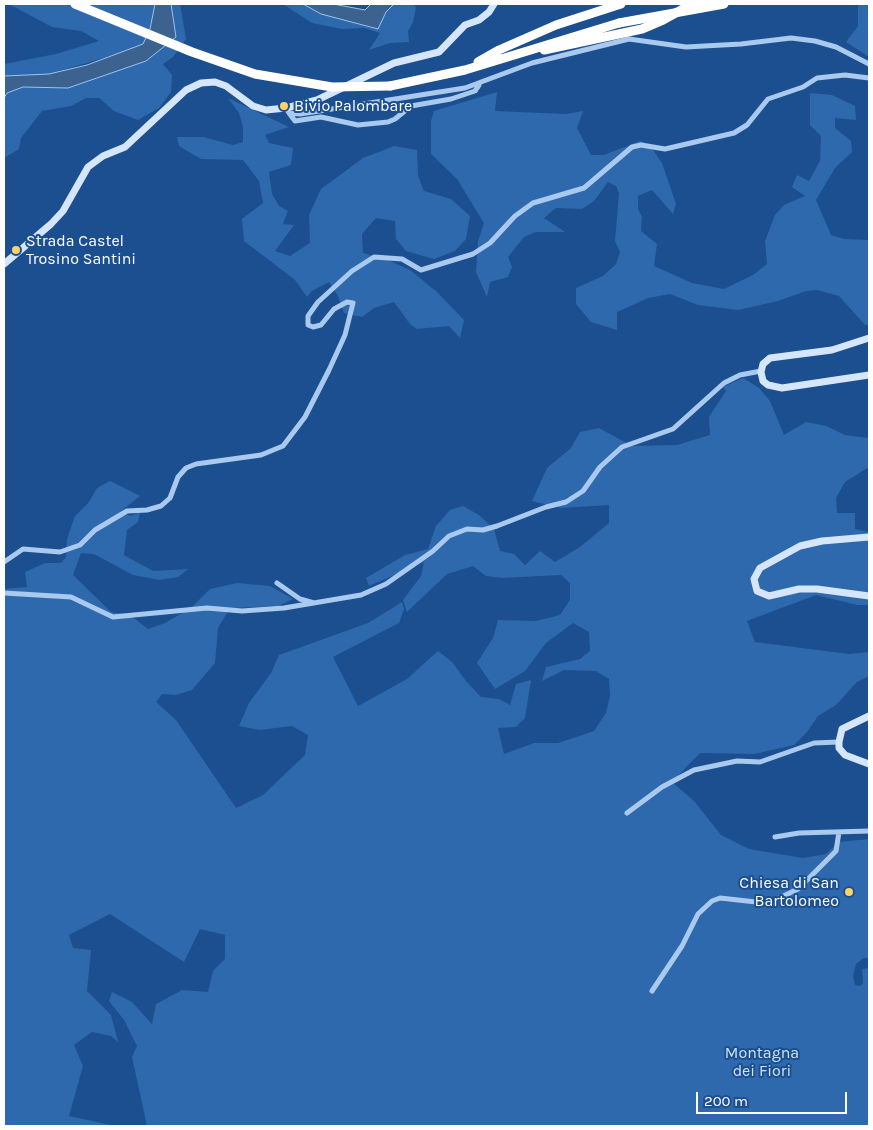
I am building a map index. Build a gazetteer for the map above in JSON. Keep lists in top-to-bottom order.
{
  "parks": ["Montagna dei Fiori"],
  "places": ["Bivio Palombare", "Strada Castel Trosino Santini", "Chiesa di San Bartolomeo"],
  "scale_bar": "200 m"
}
